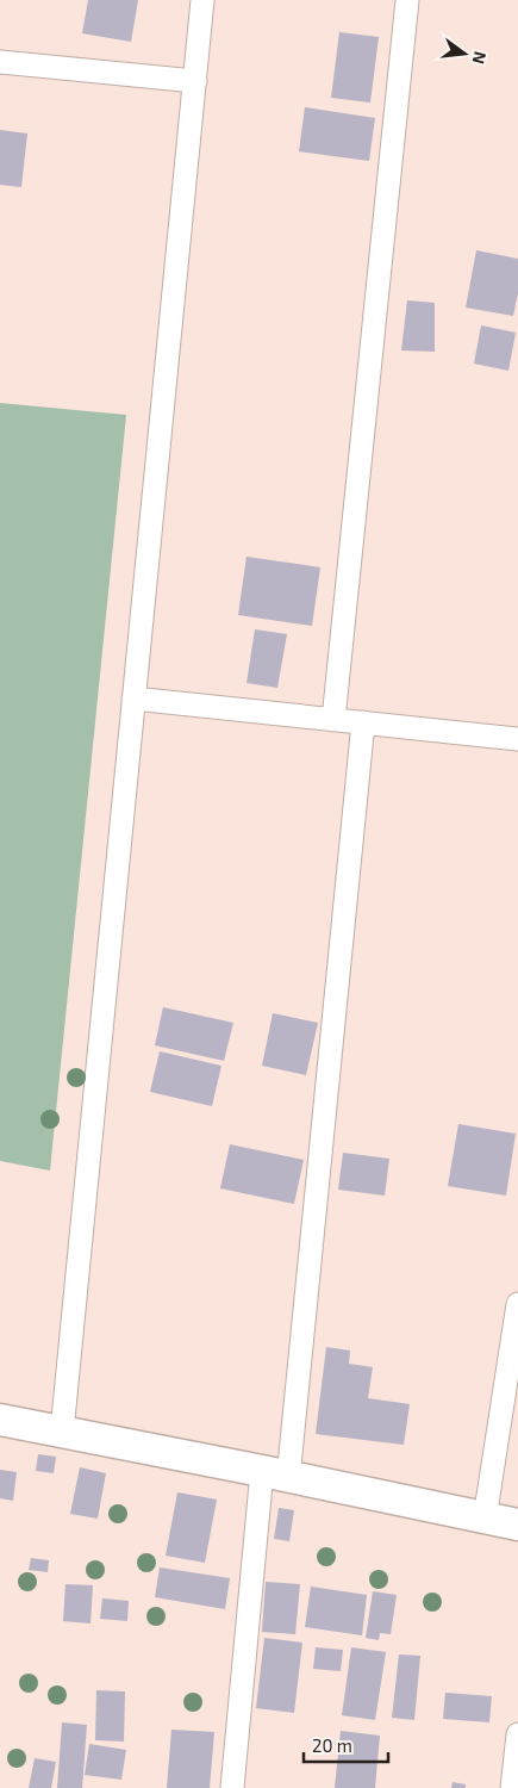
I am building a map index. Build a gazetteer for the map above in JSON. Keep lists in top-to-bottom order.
{
  "scale_bar": "20 m",
  "north": "right"
}
